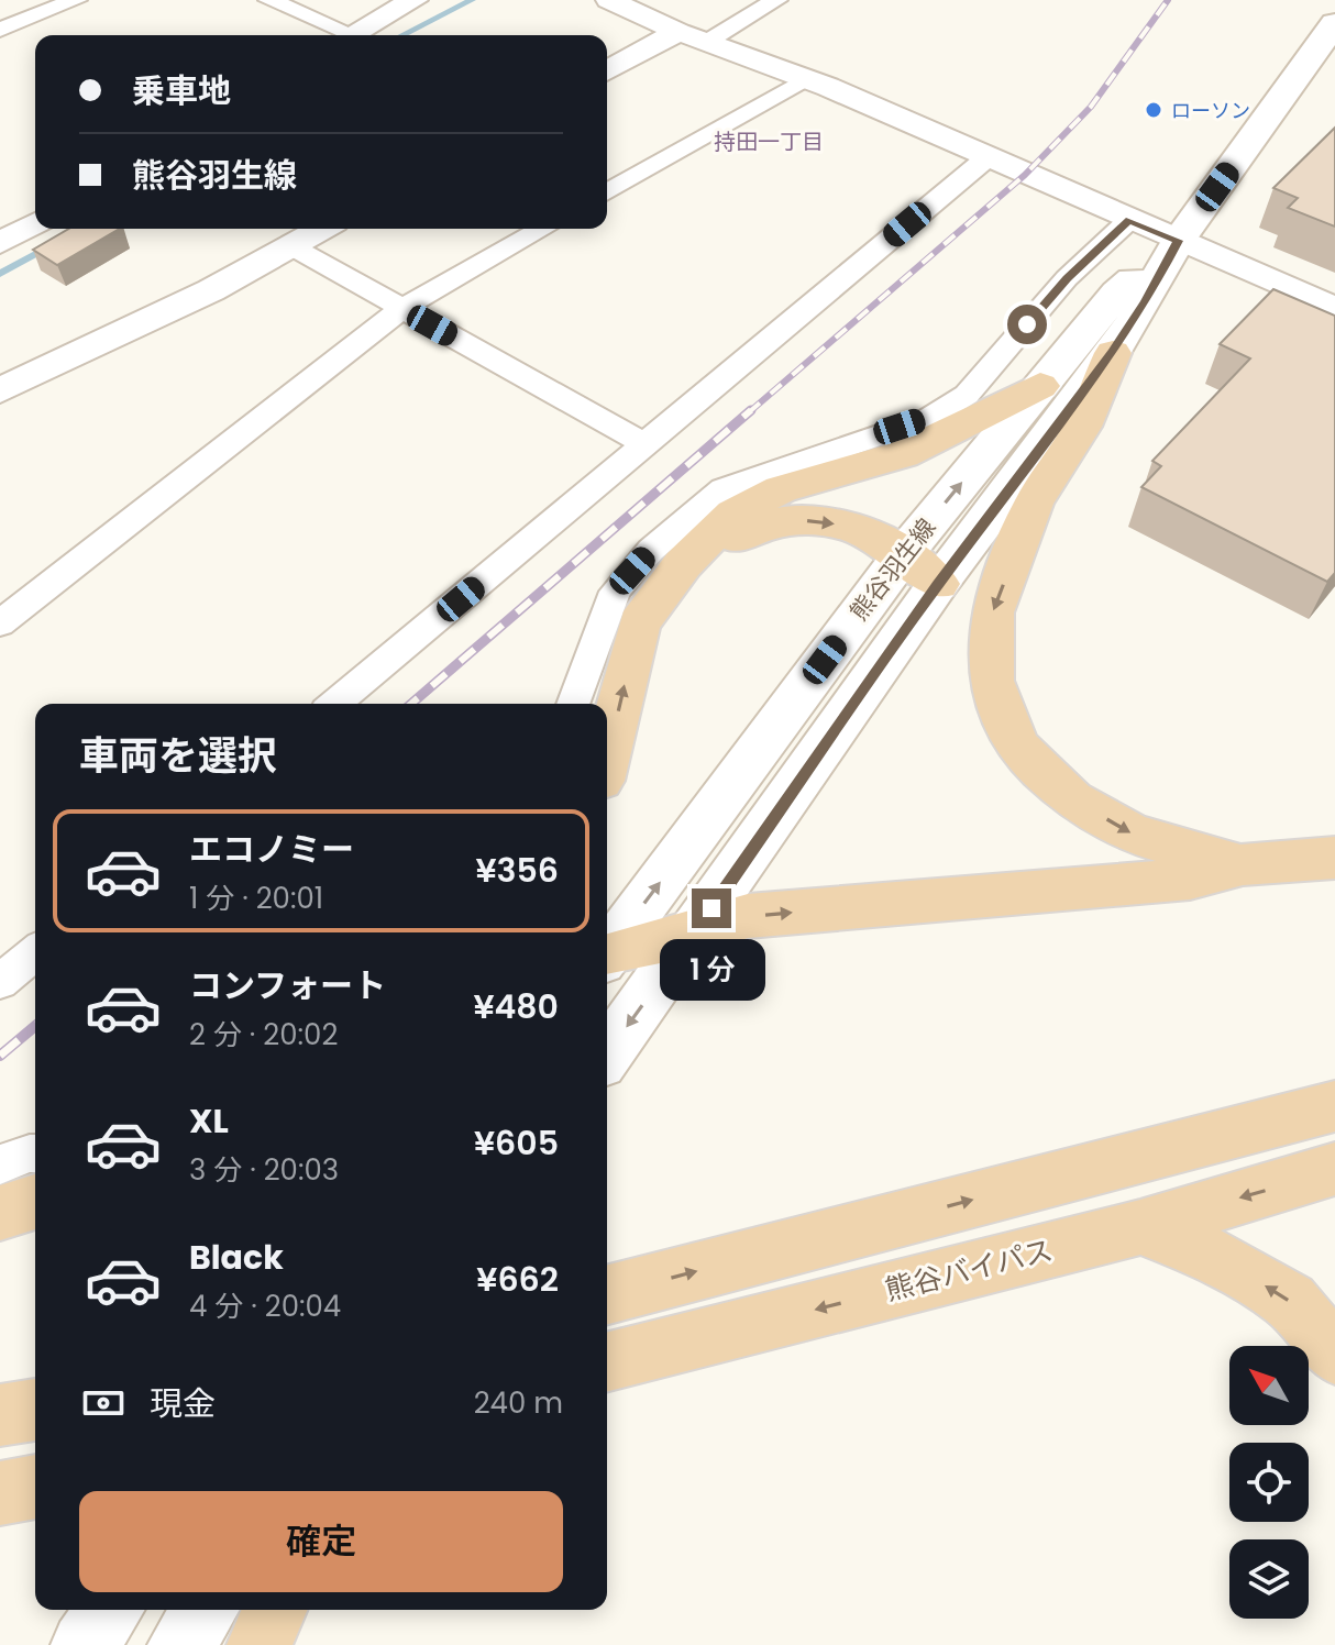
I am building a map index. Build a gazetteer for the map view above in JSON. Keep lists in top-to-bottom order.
{
  "streets": {
    "highway": ["熊谷バイパス"],
    "main road": ["熊谷羽生線"]
  },
  "districts": ["持田一丁目"],
  "places": ["ローソン"],
  "north": "top left",
  "page": {
    "banner": ["乗車地", "熊谷羽生線"],
    "heading": "車両を選択",
    "list": [
      {
        "name": "エコノミー",
        "note": "1 分 · 20:01",
        "value": "¥356"
      },
      {
        "name": "コンフォート",
        "note": "2 分 · 20:02",
        "value": "¥480"
      },
      {
        "name": "XL",
        "note": "3 分 · 20:03",
        "value": "¥605"
      },
      {
        "name": "Black",
        "note": "4 分 · 20:04",
        "value": "¥662"
      }
    ],
    "bubble": "1 分",
    "pay": ["現金", "240 m"],
    "buttons": "確定"
  }
}
